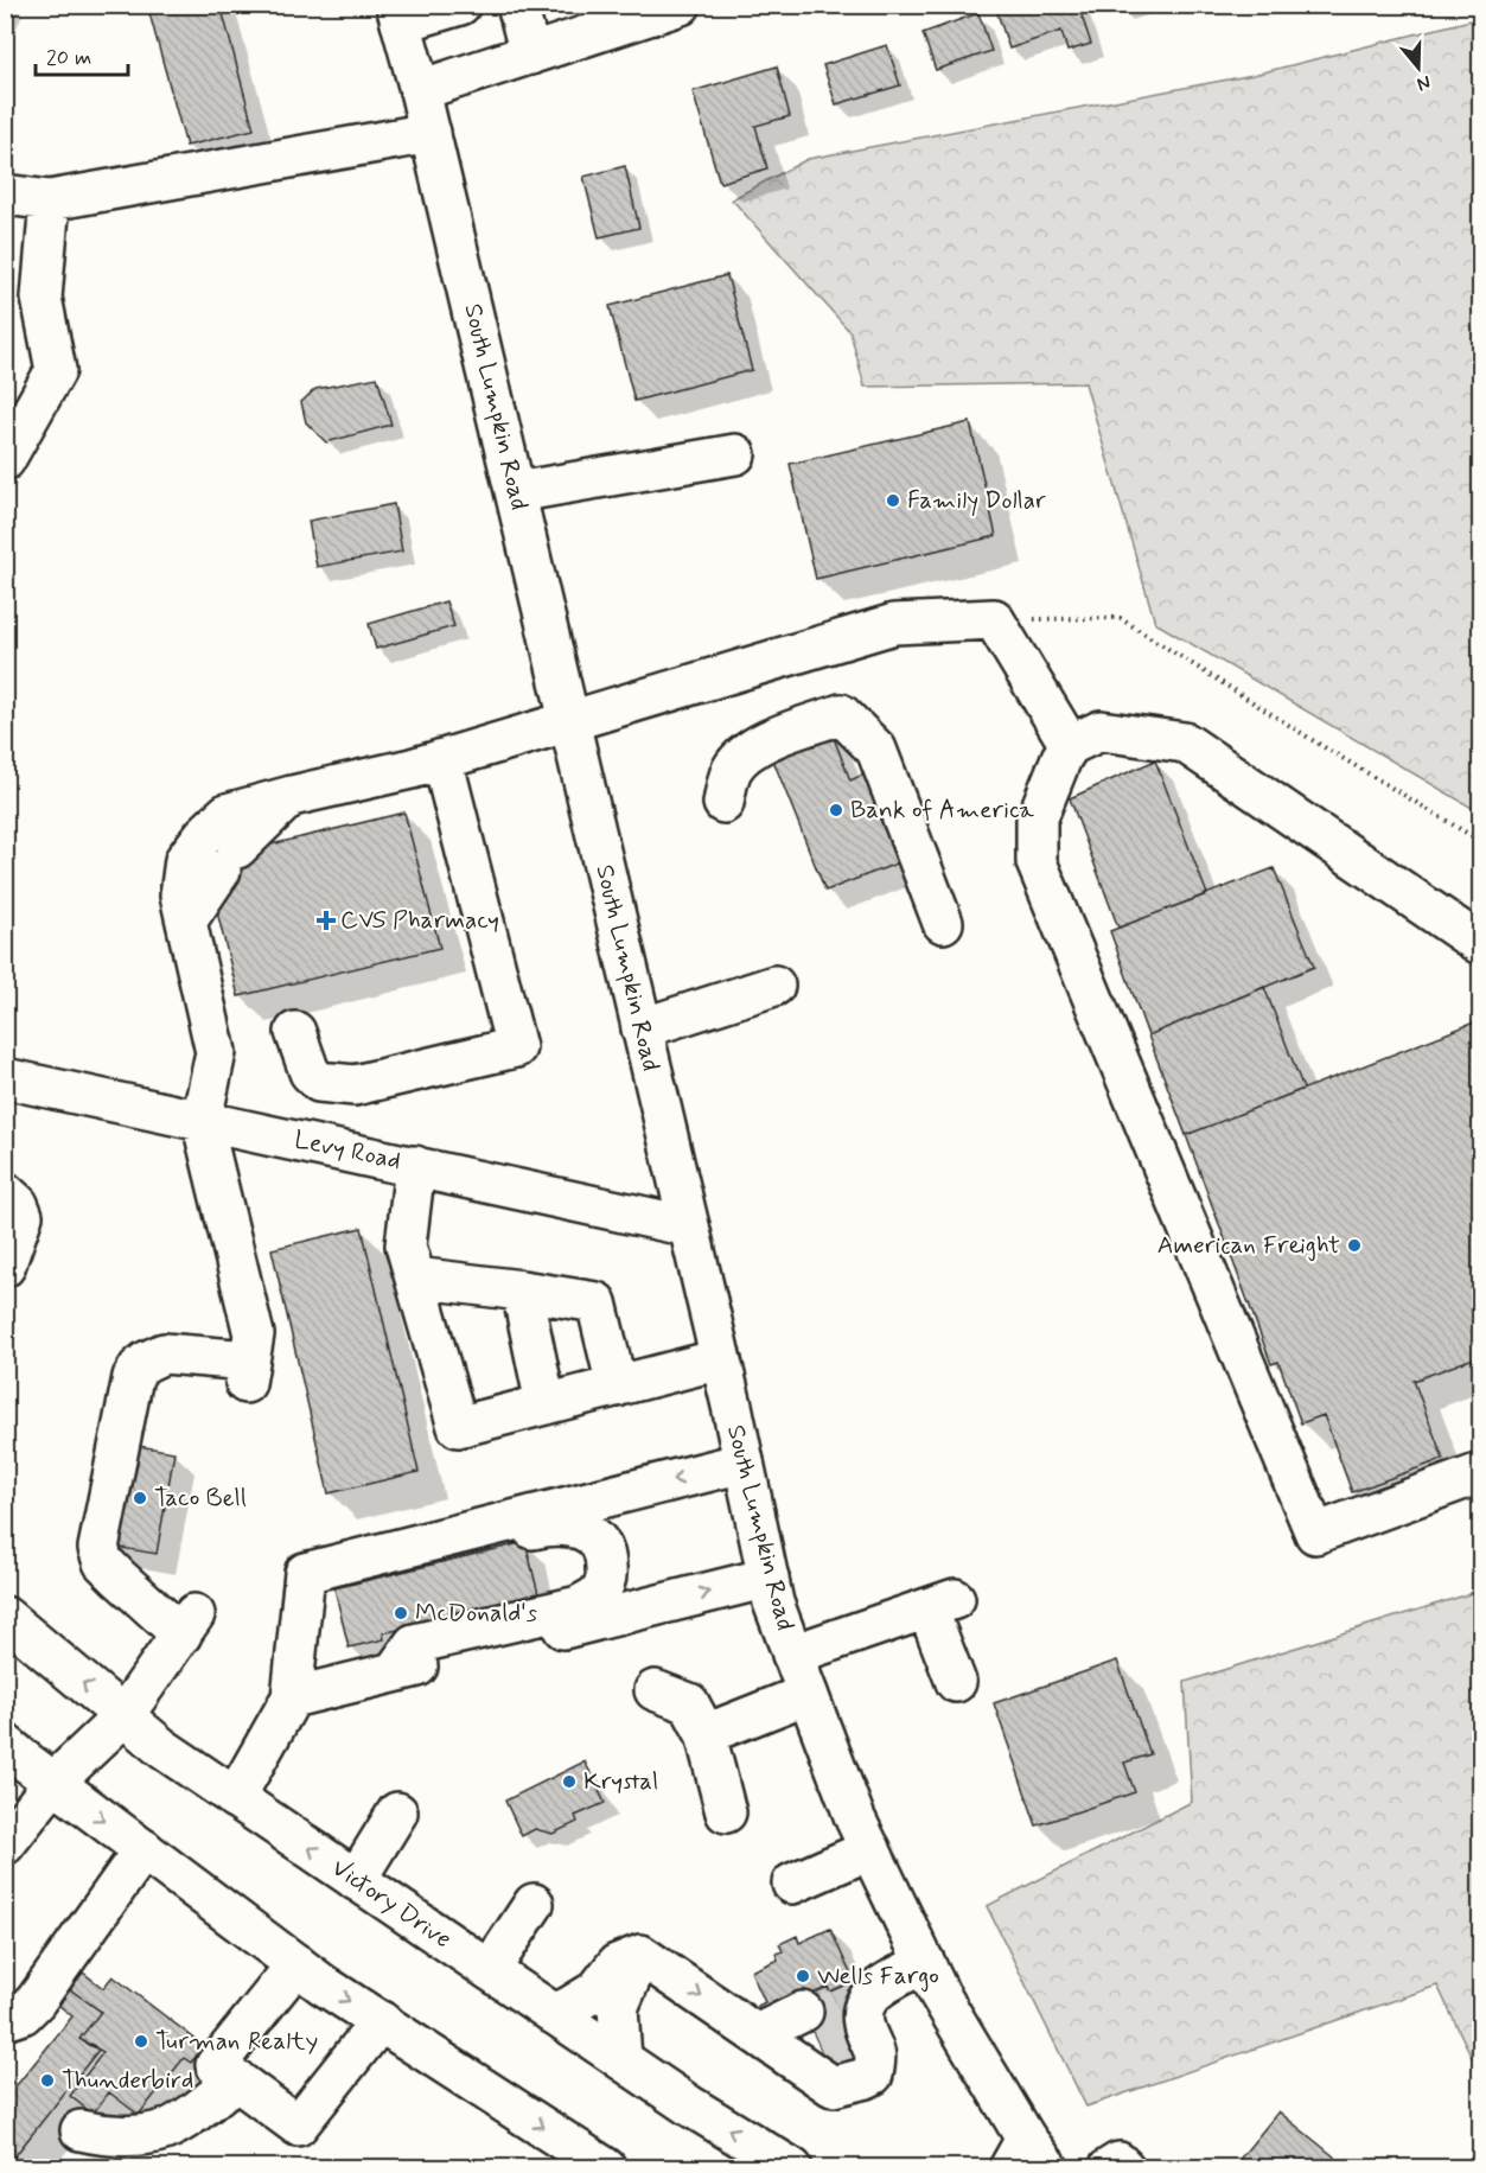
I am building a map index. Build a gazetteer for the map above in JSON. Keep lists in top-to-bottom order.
{
  "streets": {
    "main road": ["South Lumpkin Road", "Levy Road", "Victory Drive"]
  },
  "crossings": [
    ["South Lumpkin Road", "Levy Road"]
  ],
  "places": {
    "other": [
      "Family Dollar",
      "Bank of America",
      "American Freight",
      "Taco Bell",
      "McDonald's",
      "Krystal",
      "Wells Fargo",
      "Turman Realty",
      "Thunderbird"
    ],
    "health": ["CVS Pharmacy"]
  },
  "scale_bar": "20 m",
  "north": "bottom"
}
